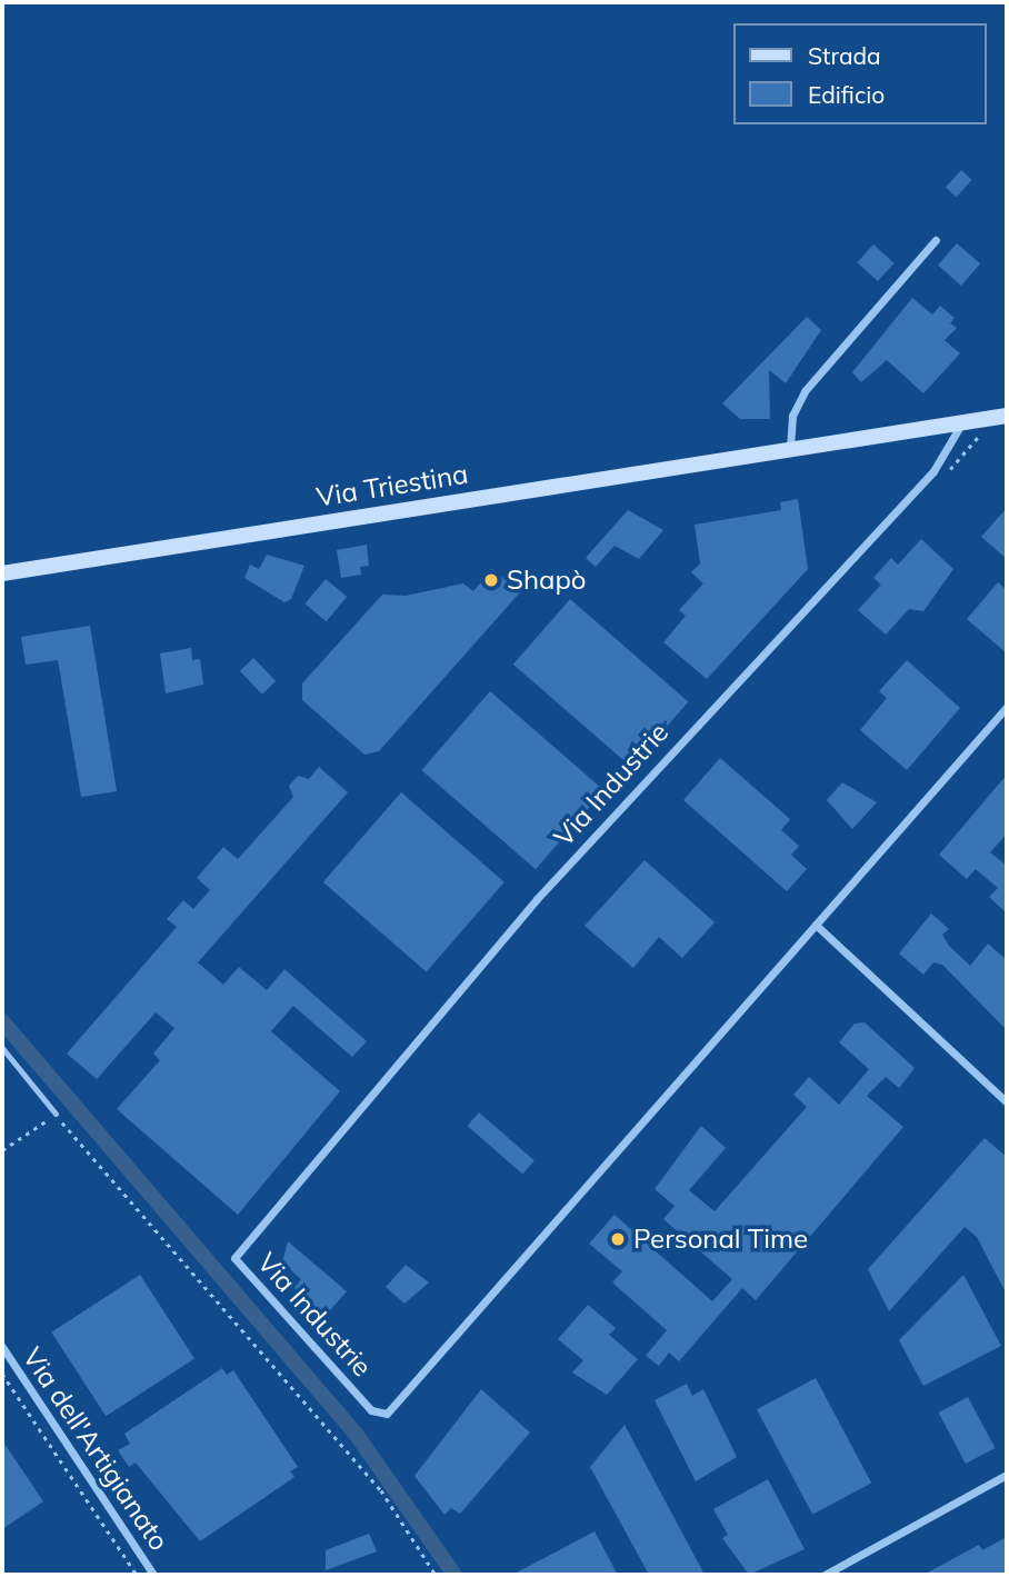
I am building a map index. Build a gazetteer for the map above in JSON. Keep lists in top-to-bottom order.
{
  "streets": {
    "main road": ["Via Triestina"],
    "street": ["Via Industrie", "Via dell'Artigianato"]
  },
  "crossings": [
    ["Via Triestina", "Via Industrie"]
  ],
  "places": ["Shapò", "Personal Time"],
  "legend": ["Strada", "Edificio"]
}
